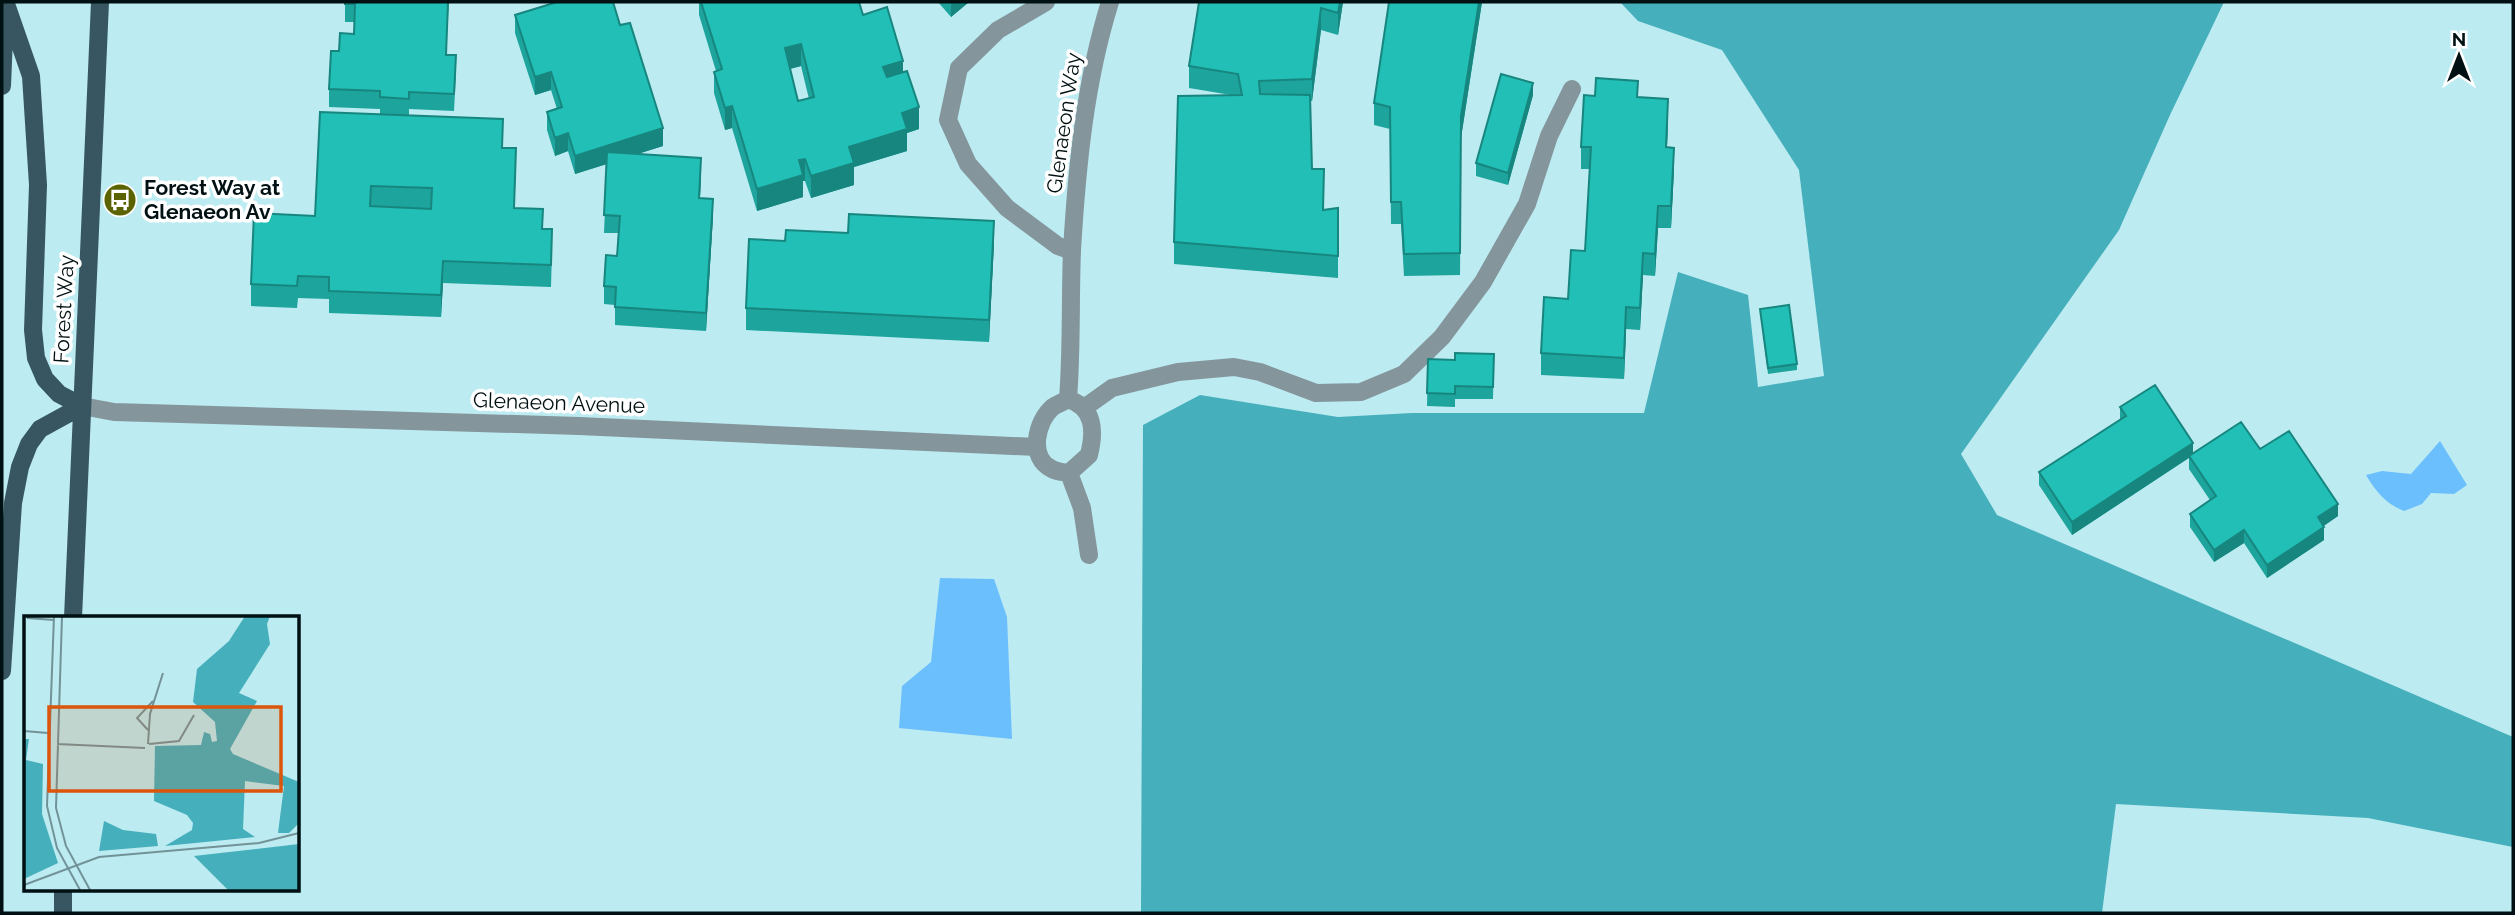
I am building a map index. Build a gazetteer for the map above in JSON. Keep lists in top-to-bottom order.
{
  "streets": {
    "main road": ["Forest Way"],
    "street": ["Glenaeon Way", "Glenaeon Avenue"]
  },
  "crossings": [
    ["Glenaeon Way", "Glenaeon Avenue"],
    ["Forest Way", "Glenaeon Avenue"]
  ],
  "places": {
    "bus stop": ["Forest Way at Glenaeon Av"]
  },
  "north": "top"
}
